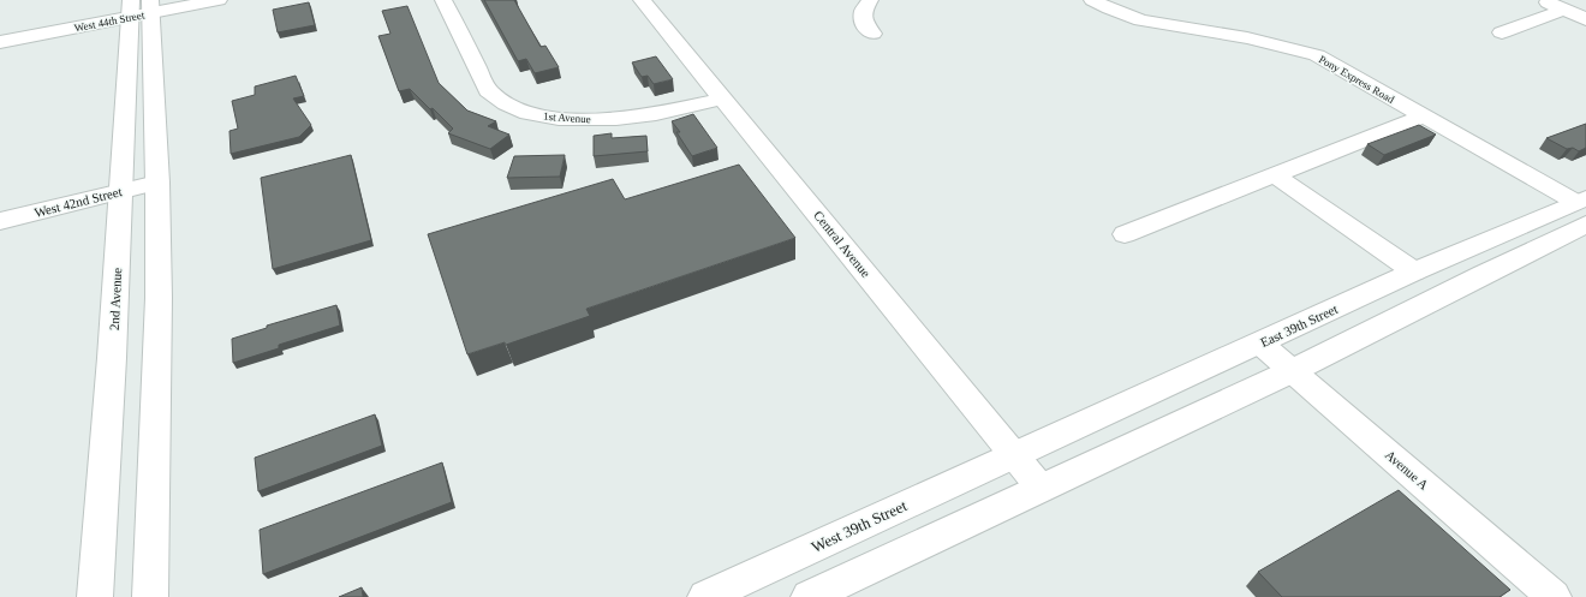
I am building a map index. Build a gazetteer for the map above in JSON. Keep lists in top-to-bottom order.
{
  "streets": {
    "main road": [
      "West 44th Street",
      "Pony Express Road",
      "1st Avenue",
      "West 42nd Street",
      "Central Avenue",
      "2nd Avenue",
      "East 39th Street",
      "Avenue A",
      "West 39th Street"
    ]
  },
  "crossings": [
    ["West 44th Street", "2nd Avenue"],
    ["Pony Express Road", "East 39th Street"],
    ["1st Avenue", "Central Avenue"],
    ["West 42nd Street", "2nd Avenue"],
    ["Central Avenue", "East 39th Street"],
    ["Central Avenue", "West 39th Street"],
    ["East 39th Street", "Avenue A"],
    ["East 39th Street", "West 39th Street"]
  ]
}
